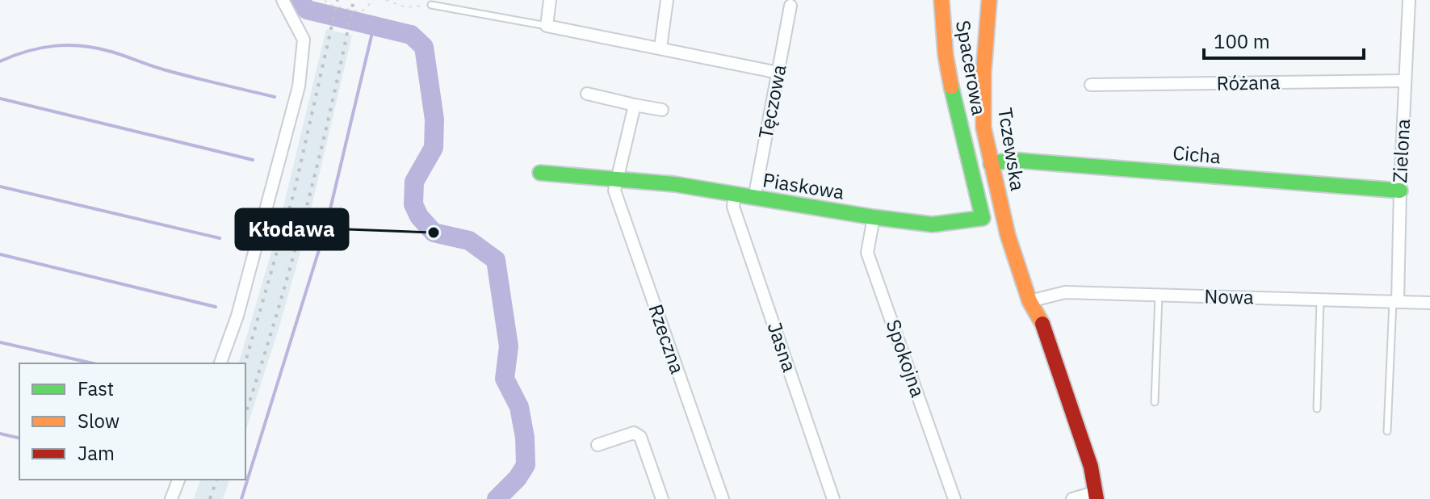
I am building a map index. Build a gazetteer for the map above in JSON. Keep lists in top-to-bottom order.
{
  "streets": {
    "street": [
      "Spacerowa",
      "Różana",
      "Tęczowa",
      "Tczewska",
      "Zielona",
      "Cicha",
      "Piaskowa",
      "Nowa",
      "Rzeczna",
      "Jasna",
      "Spokojna"
    ]
  },
  "crossings": [
    ["Spacerowa", "Piaskowa"],
    ["Różana", "Zielona"],
    ["Tęczowa", "Piaskowa"],
    ["Tczewska", "Cicha"],
    ["Tczewska", "Nowa"],
    ["Zielona", "Cicha"],
    ["Zielona", "Nowa"],
    ["Piaskowa", "Rzeczna"],
    ["Piaskowa", "Jasna"],
    ["Piaskowa", "Spokojna"]
  ],
  "places": ["Kłodawa"],
  "legend": ["Fast", "Slow", "Jam"],
  "scale_bar": "100 m"
}
